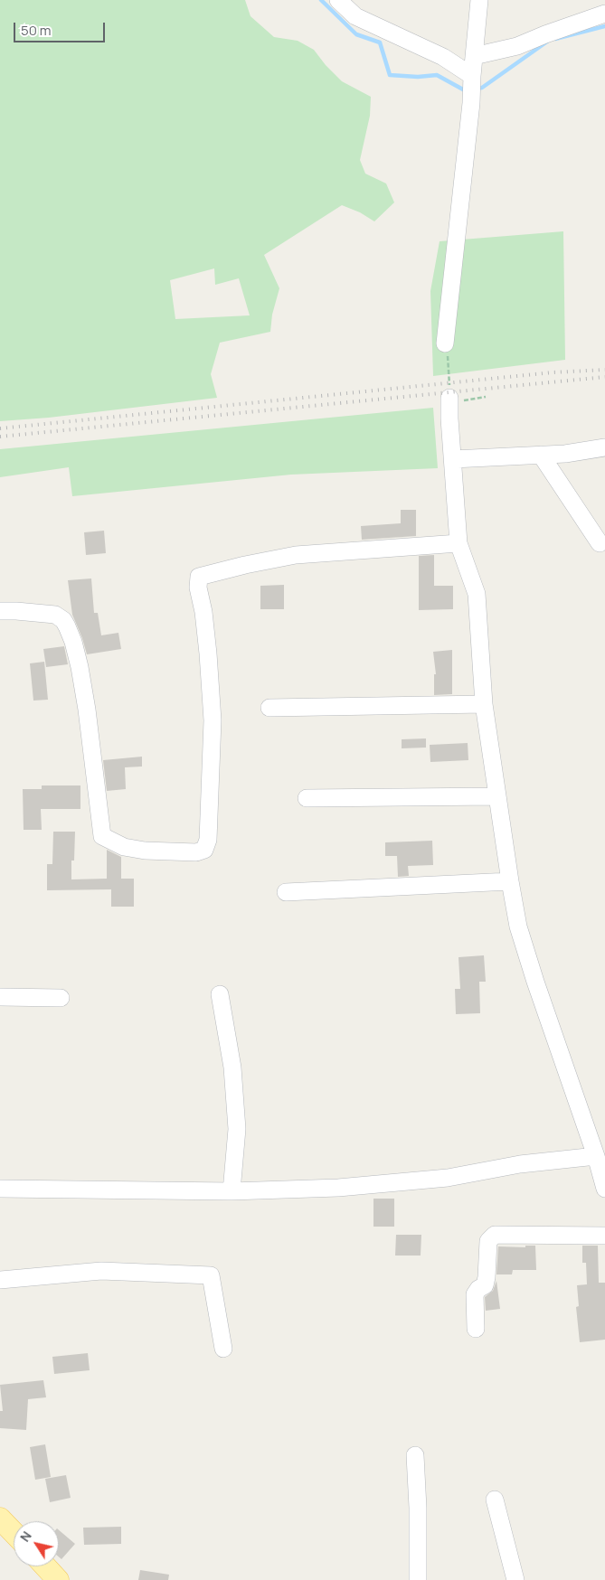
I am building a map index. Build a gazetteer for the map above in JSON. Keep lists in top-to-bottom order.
{
  "scale_bar": "50 m",
  "north": "top left"
}
